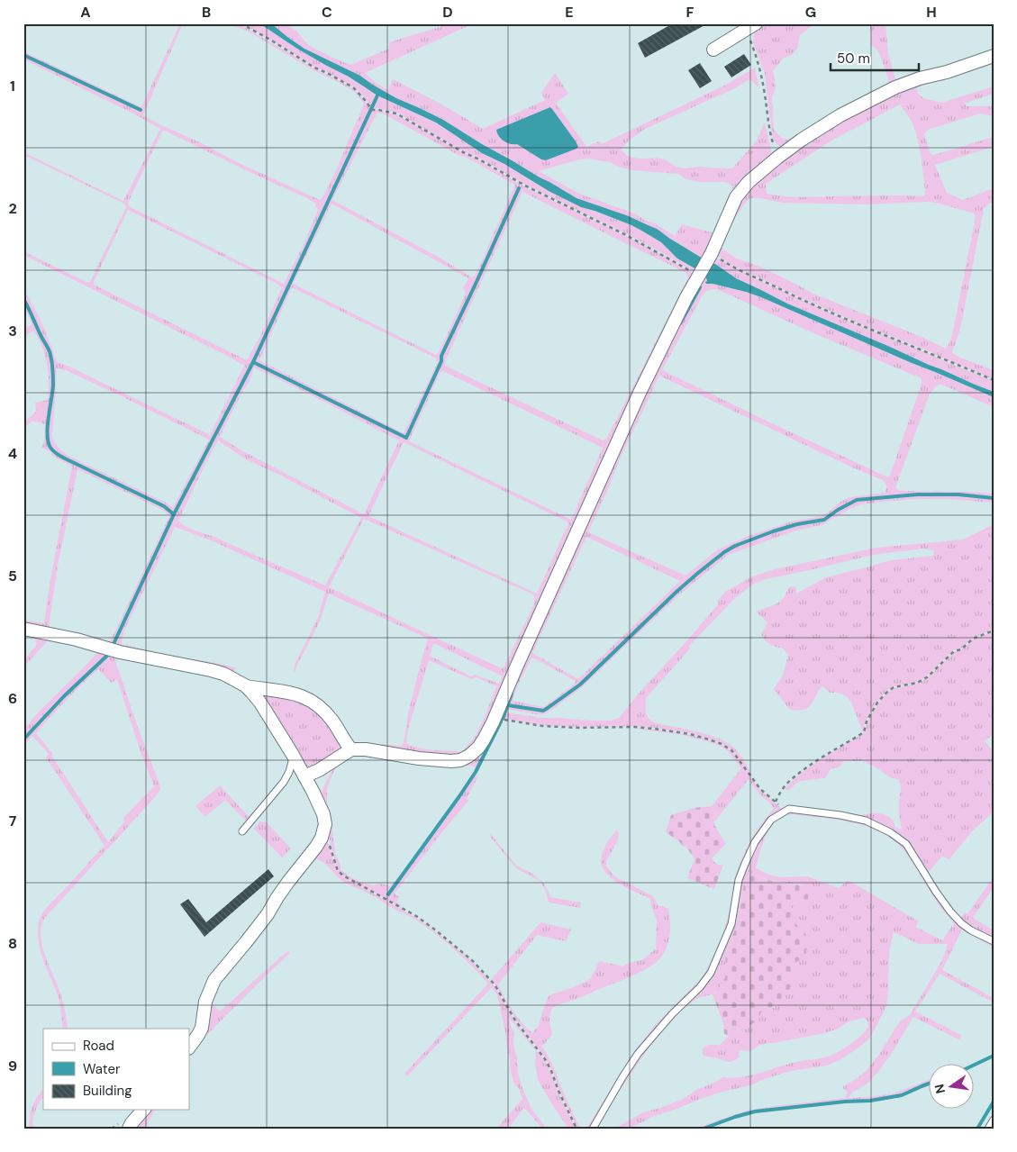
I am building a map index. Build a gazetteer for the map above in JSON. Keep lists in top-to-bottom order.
{
  "legend": ["Road", "Water", "Building"],
  "scale_bar": "50 m",
  "north": "left",
  "grid": {
    "columns": [
      "A",
      "B",
      "C",
      "D",
      "E",
      "F",
      "G",
      "H"
    ],
    "rows": [
      "1",
      "2",
      "3",
      "4",
      "5",
      "6",
      "7",
      "8",
      "9"
    ]
  }
}
